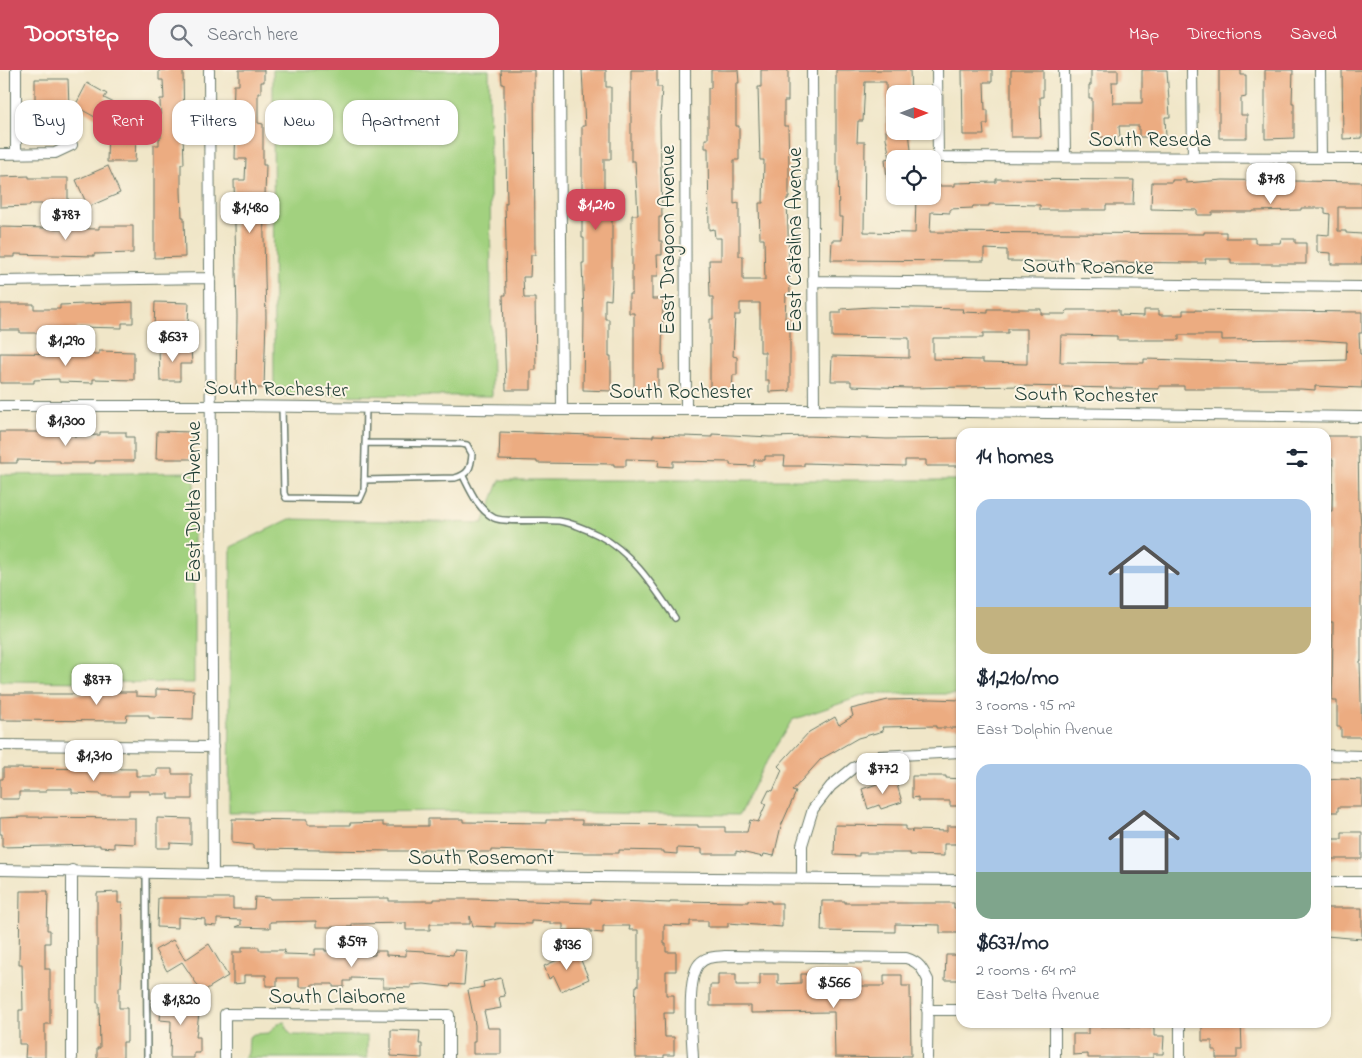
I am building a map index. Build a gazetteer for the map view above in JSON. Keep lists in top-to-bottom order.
{
  "streets": {
    "street": [
      "South Reseda",
      "East Dragoon Avenue",
      "East Catalina Avenue",
      "South Roanoke",
      "South Rochester",
      "East Delta Avenue",
      "South Rosemont",
      "South Claiborne"
    ]
  },
  "crossings": [
    ["East Dragoon Avenue", "South Rochester"],
    ["East Catalina Avenue", "South Roanoke"],
    ["East Catalina Avenue", "South Rochester"],
    ["South Rochester", "East Delta Avenue"],
    ["East Delta Avenue", "South Rosemont"]
  ],
  "north": "right",
  "page": {
    "header": "Doorstep",
    "search": "Search here",
    "nav": ["Map", "Directions", "Saved"],
    "chip": [
      "Buy",
      "Rent",
      "Filters",
      "New",
      "Apartment"
    ],
    "price": [
      "$718",
      "$1,210",
      "$1,480",
      "$787",
      "$637",
      "$1,290",
      "$1,300",
      "$877",
      "$1,310",
      "$772",
      "$597",
      "$936",
      "$566",
      "$1,820"
    ],
    "heading": "14 homes",
    "list": [
      {
        "name": "$1,210/mo",
        "note": "3 rooms · 95 m² · East Dolphin Avenue"
      },
      {
        "name": "$637/mo",
        "note": "2 rooms · 64 m² · East Delta Avenue"
      }
    ]
  }
}
